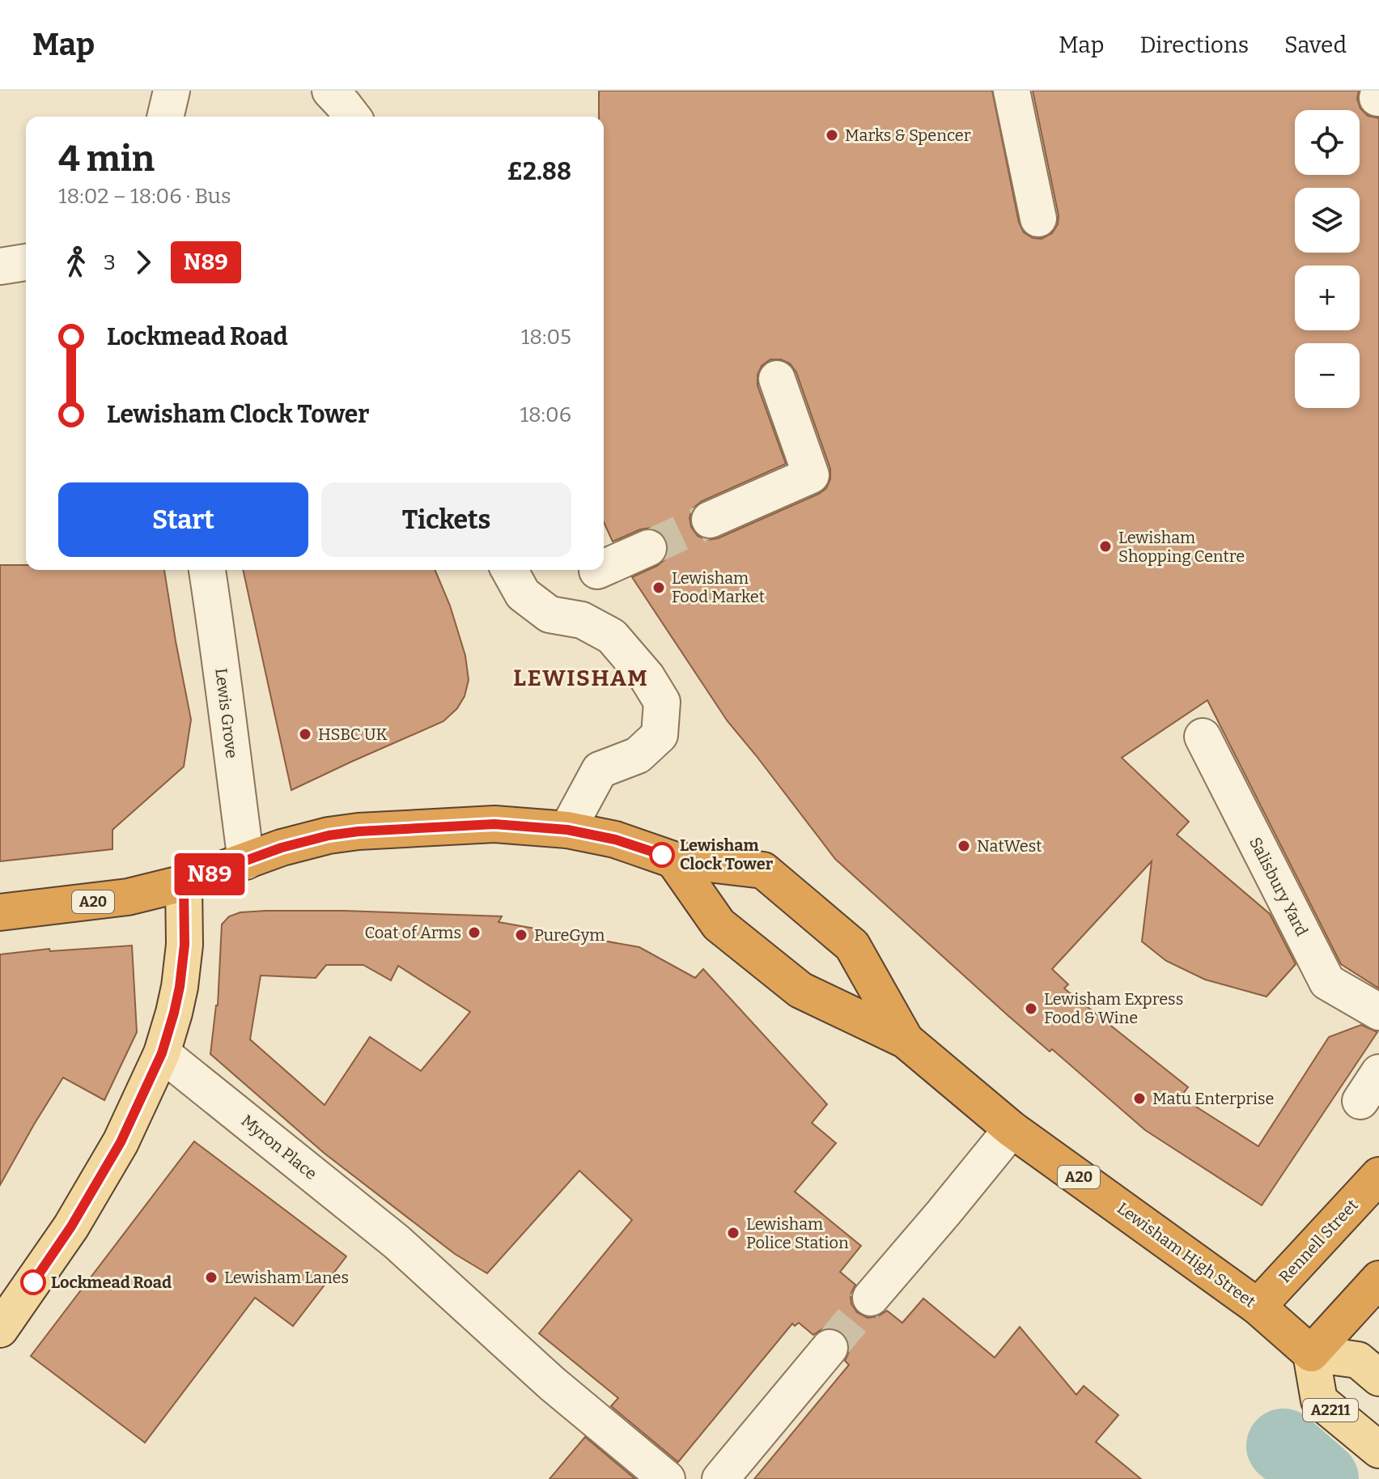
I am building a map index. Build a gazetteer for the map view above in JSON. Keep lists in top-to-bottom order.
{
  "streets": {
    "highway": ["A20", "Rennell Street", "Lewisham High Street"],
    "main road": ["A2211"],
    "street": ["Lewis Grove", "Salisbury Yard", "Myron Place"]
  },
  "crossings": [
    ["Lewis Grove", "A20"],
    ["Lewis Grove", "Lewisham High Street"],
    ["A20", "Lewisham High Street"],
    ["Rennell Street", "Lewisham High Street"],
    ["Lewisham High Street", "A2211"]
  ],
  "districts": ["LEWISHAM"],
  "places": [
    "Marks & Spencer",
    "Lewisham Shopping Centre",
    "Lewisham Food Market",
    "HSBC UK",
    "NatWest",
    "Lewisham Clock Tower",
    "Coat of Arms",
    "PureGym",
    "Lewisham Express Food & Wine",
    "Matu Enterprise",
    "Lewisham Police Station",
    "Lewisham Lanes",
    "Lockmead Road"
  ],
  "lines": ["bus line N89"],
  "page": {
    "header": "Map",
    "nav": ["Map", "Directions", "Saved"],
    "on_map": "N89",
    "map_buttons": ["+", "−"],
    "heading": ["4 min", "18:02 – 18:06 · Bus", "£2.88"],
    "legs": ["3", "N89"],
    "list": [
      {
        "name": "Lockmead Road",
        "value": "18:05"
      },
      {
        "name": "Lewisham Clock Tower",
        "value": "18:06"
      }
    ],
    "buttons": ["Start", "Tickets"]
  }
}
